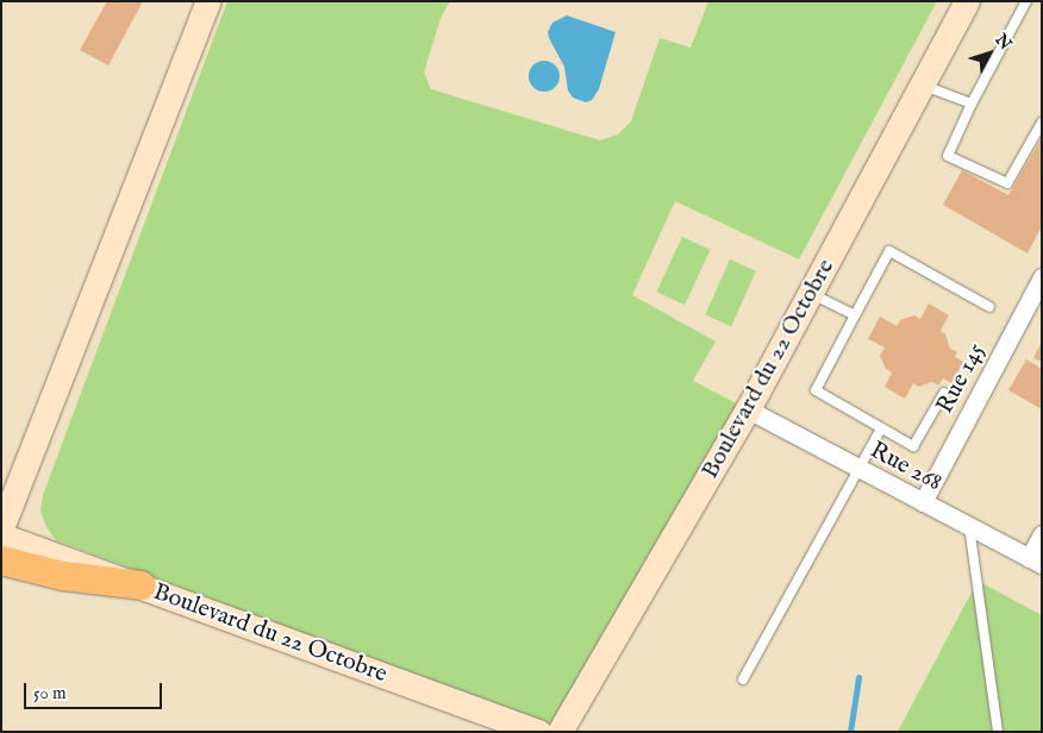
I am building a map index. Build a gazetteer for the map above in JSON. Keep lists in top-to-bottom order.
{
  "streets": {
    "street": ["Boulevard du 22 Octobre", "Rue 145", "Rue 268"]
  },
  "crossings": [
    ["Boulevard du 22 Octobre", "Rue 268"],
    ["Rue 145", "Rue 268"]
  ],
  "scale_bar": "50 m",
  "north": "top right"
}
